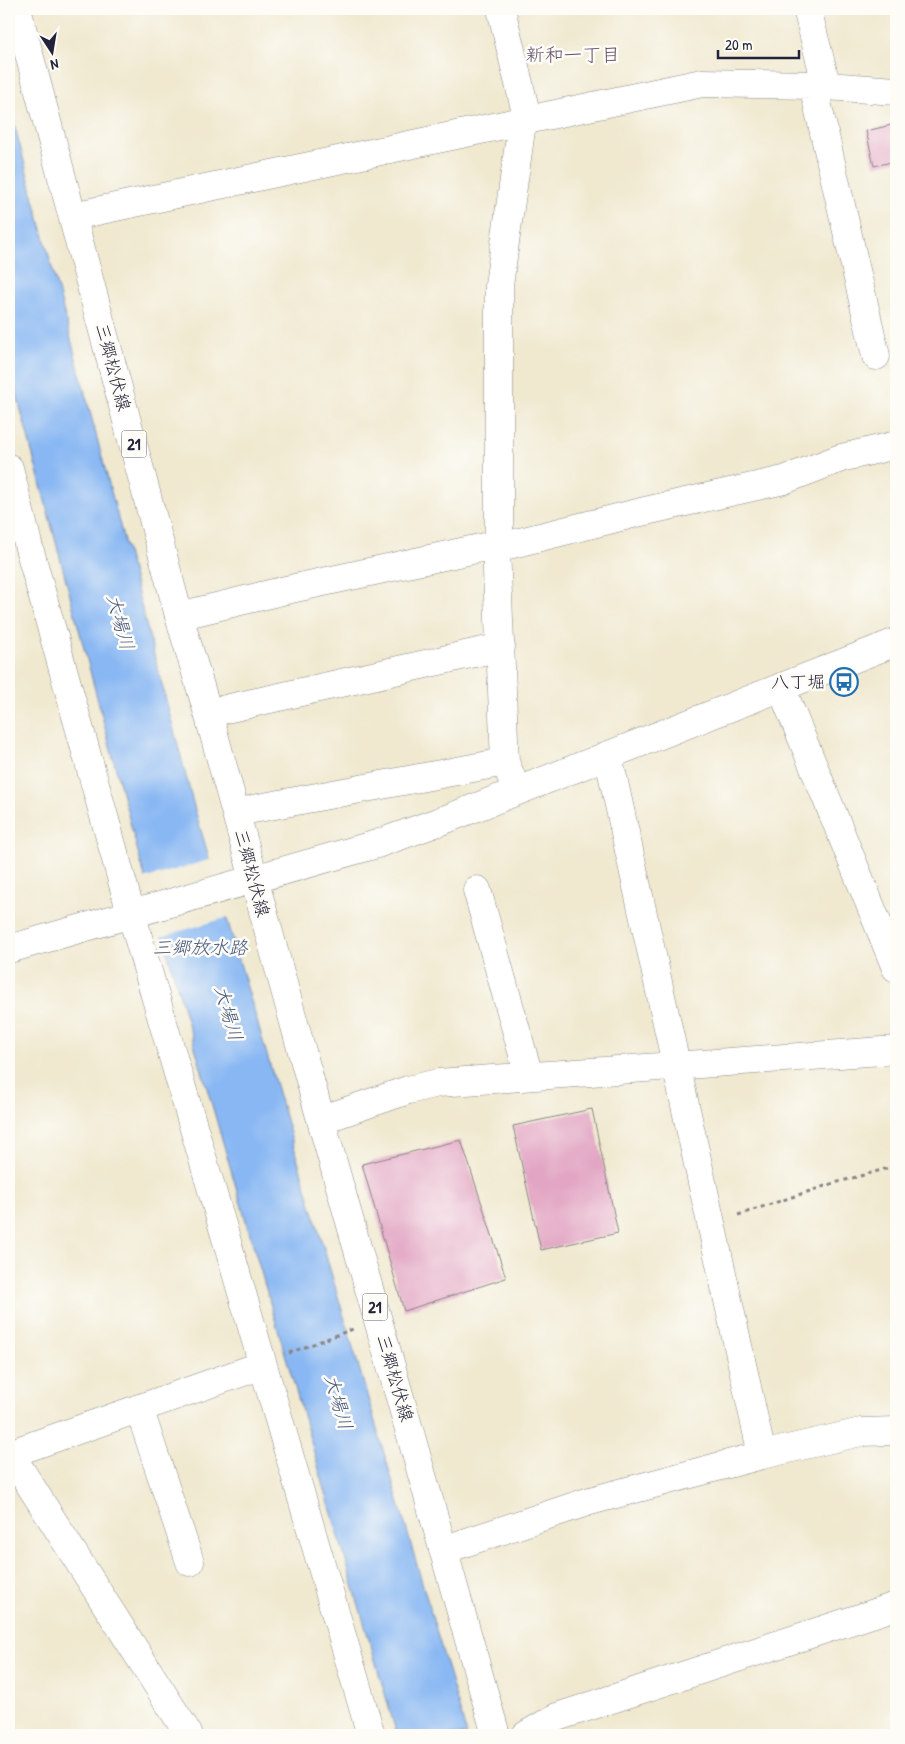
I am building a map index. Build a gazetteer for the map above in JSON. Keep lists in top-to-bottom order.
{
  "streets": {
    "street": ["三郷松伏線", "21"]
  },
  "districts": ["新和一丁目"],
  "water": ["大場川", "三郷放水路"],
  "places": {
    "bus stop": ["八丁堀"]
  },
  "scale_bar": "20 m",
  "north": "bottom"
}
